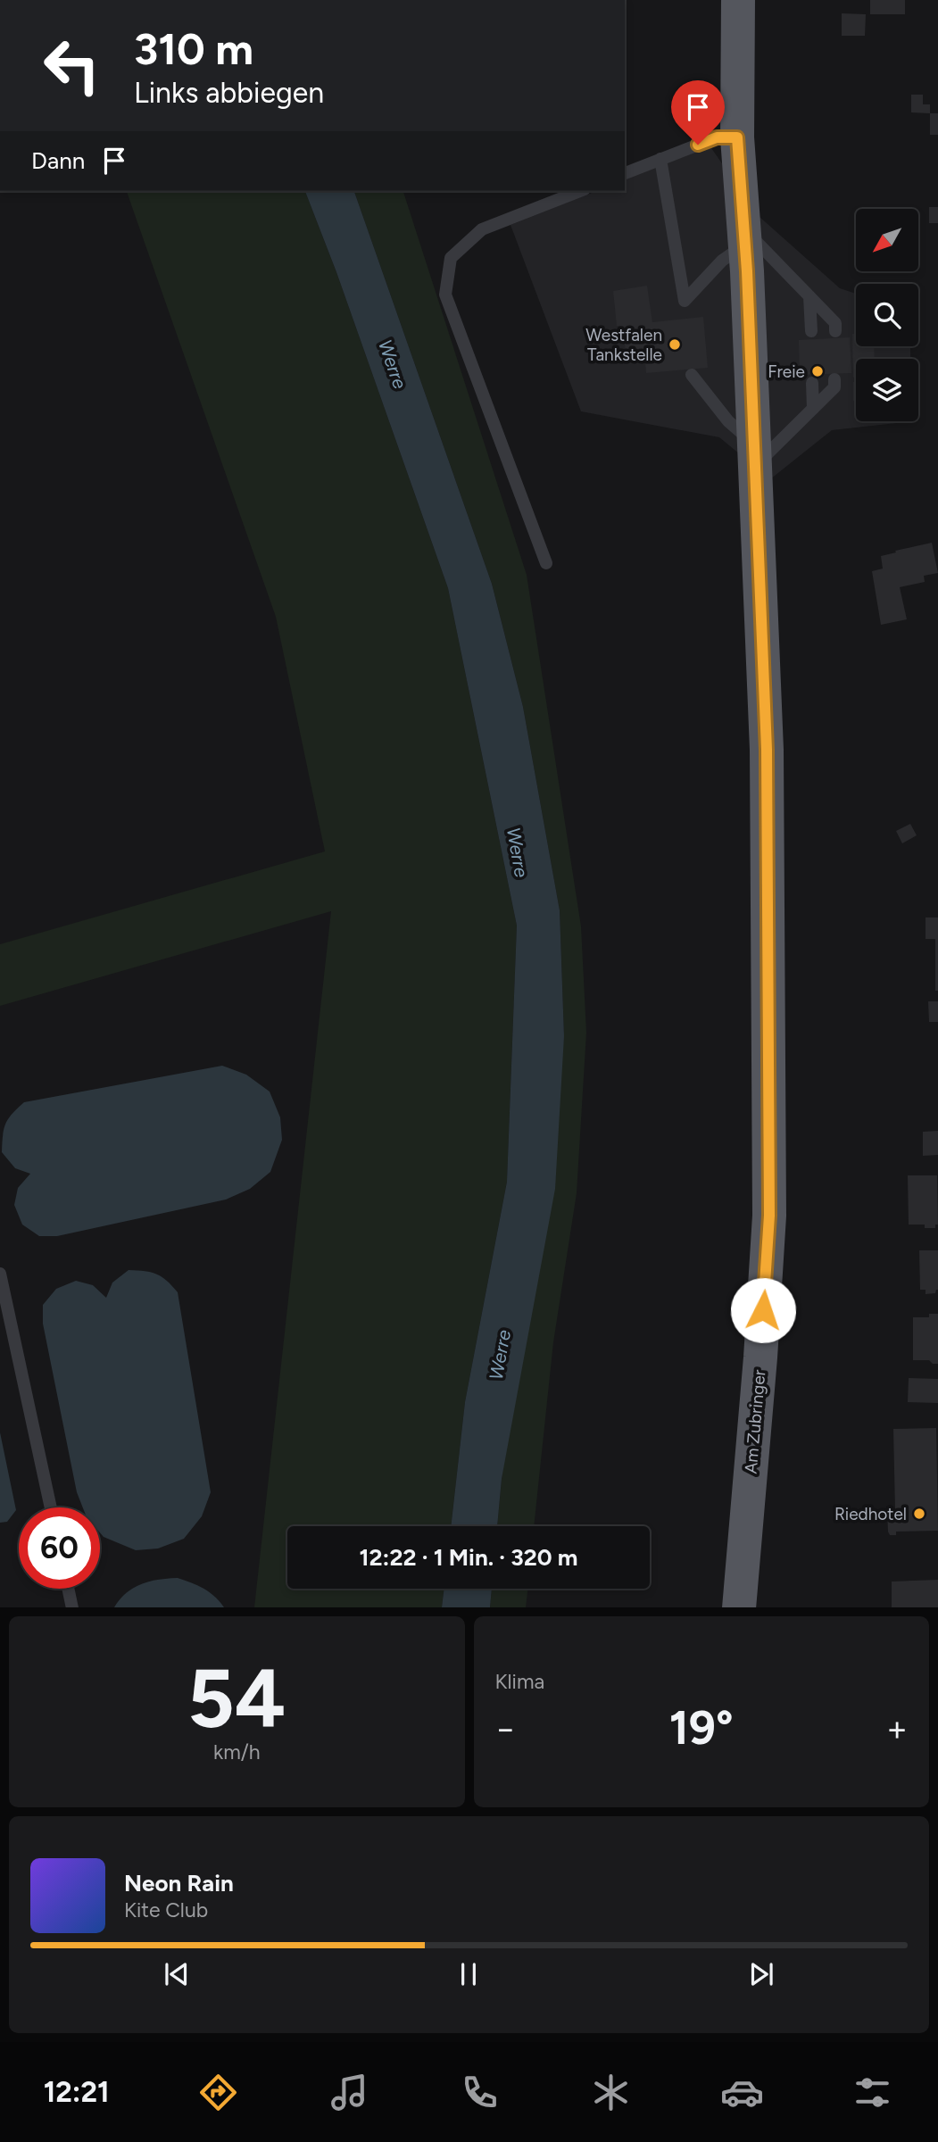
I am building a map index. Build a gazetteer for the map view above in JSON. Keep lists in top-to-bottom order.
{
  "streets": {
    "main road": ["Am Zubringer"]
  },
  "water": ["Werre"],
  "places": ["Westfalen Tankstelle", "Freie", "Riedhotel"],
  "north": "bottom left",
  "page": {
    "turn": ["310 m", "Links abbiegen"],
    "then": "Dann",
    "limit": "60",
    "trip": "12:22 · 1 Min. · 320 m",
    "tile": [
      ["54", "km/h"],
      "Klima"
    ],
    "heat": ["−", "19°", "+"],
    "song": ["Neon Rain", "Kite Club"],
    "tabs": "12:21"
  }
}
